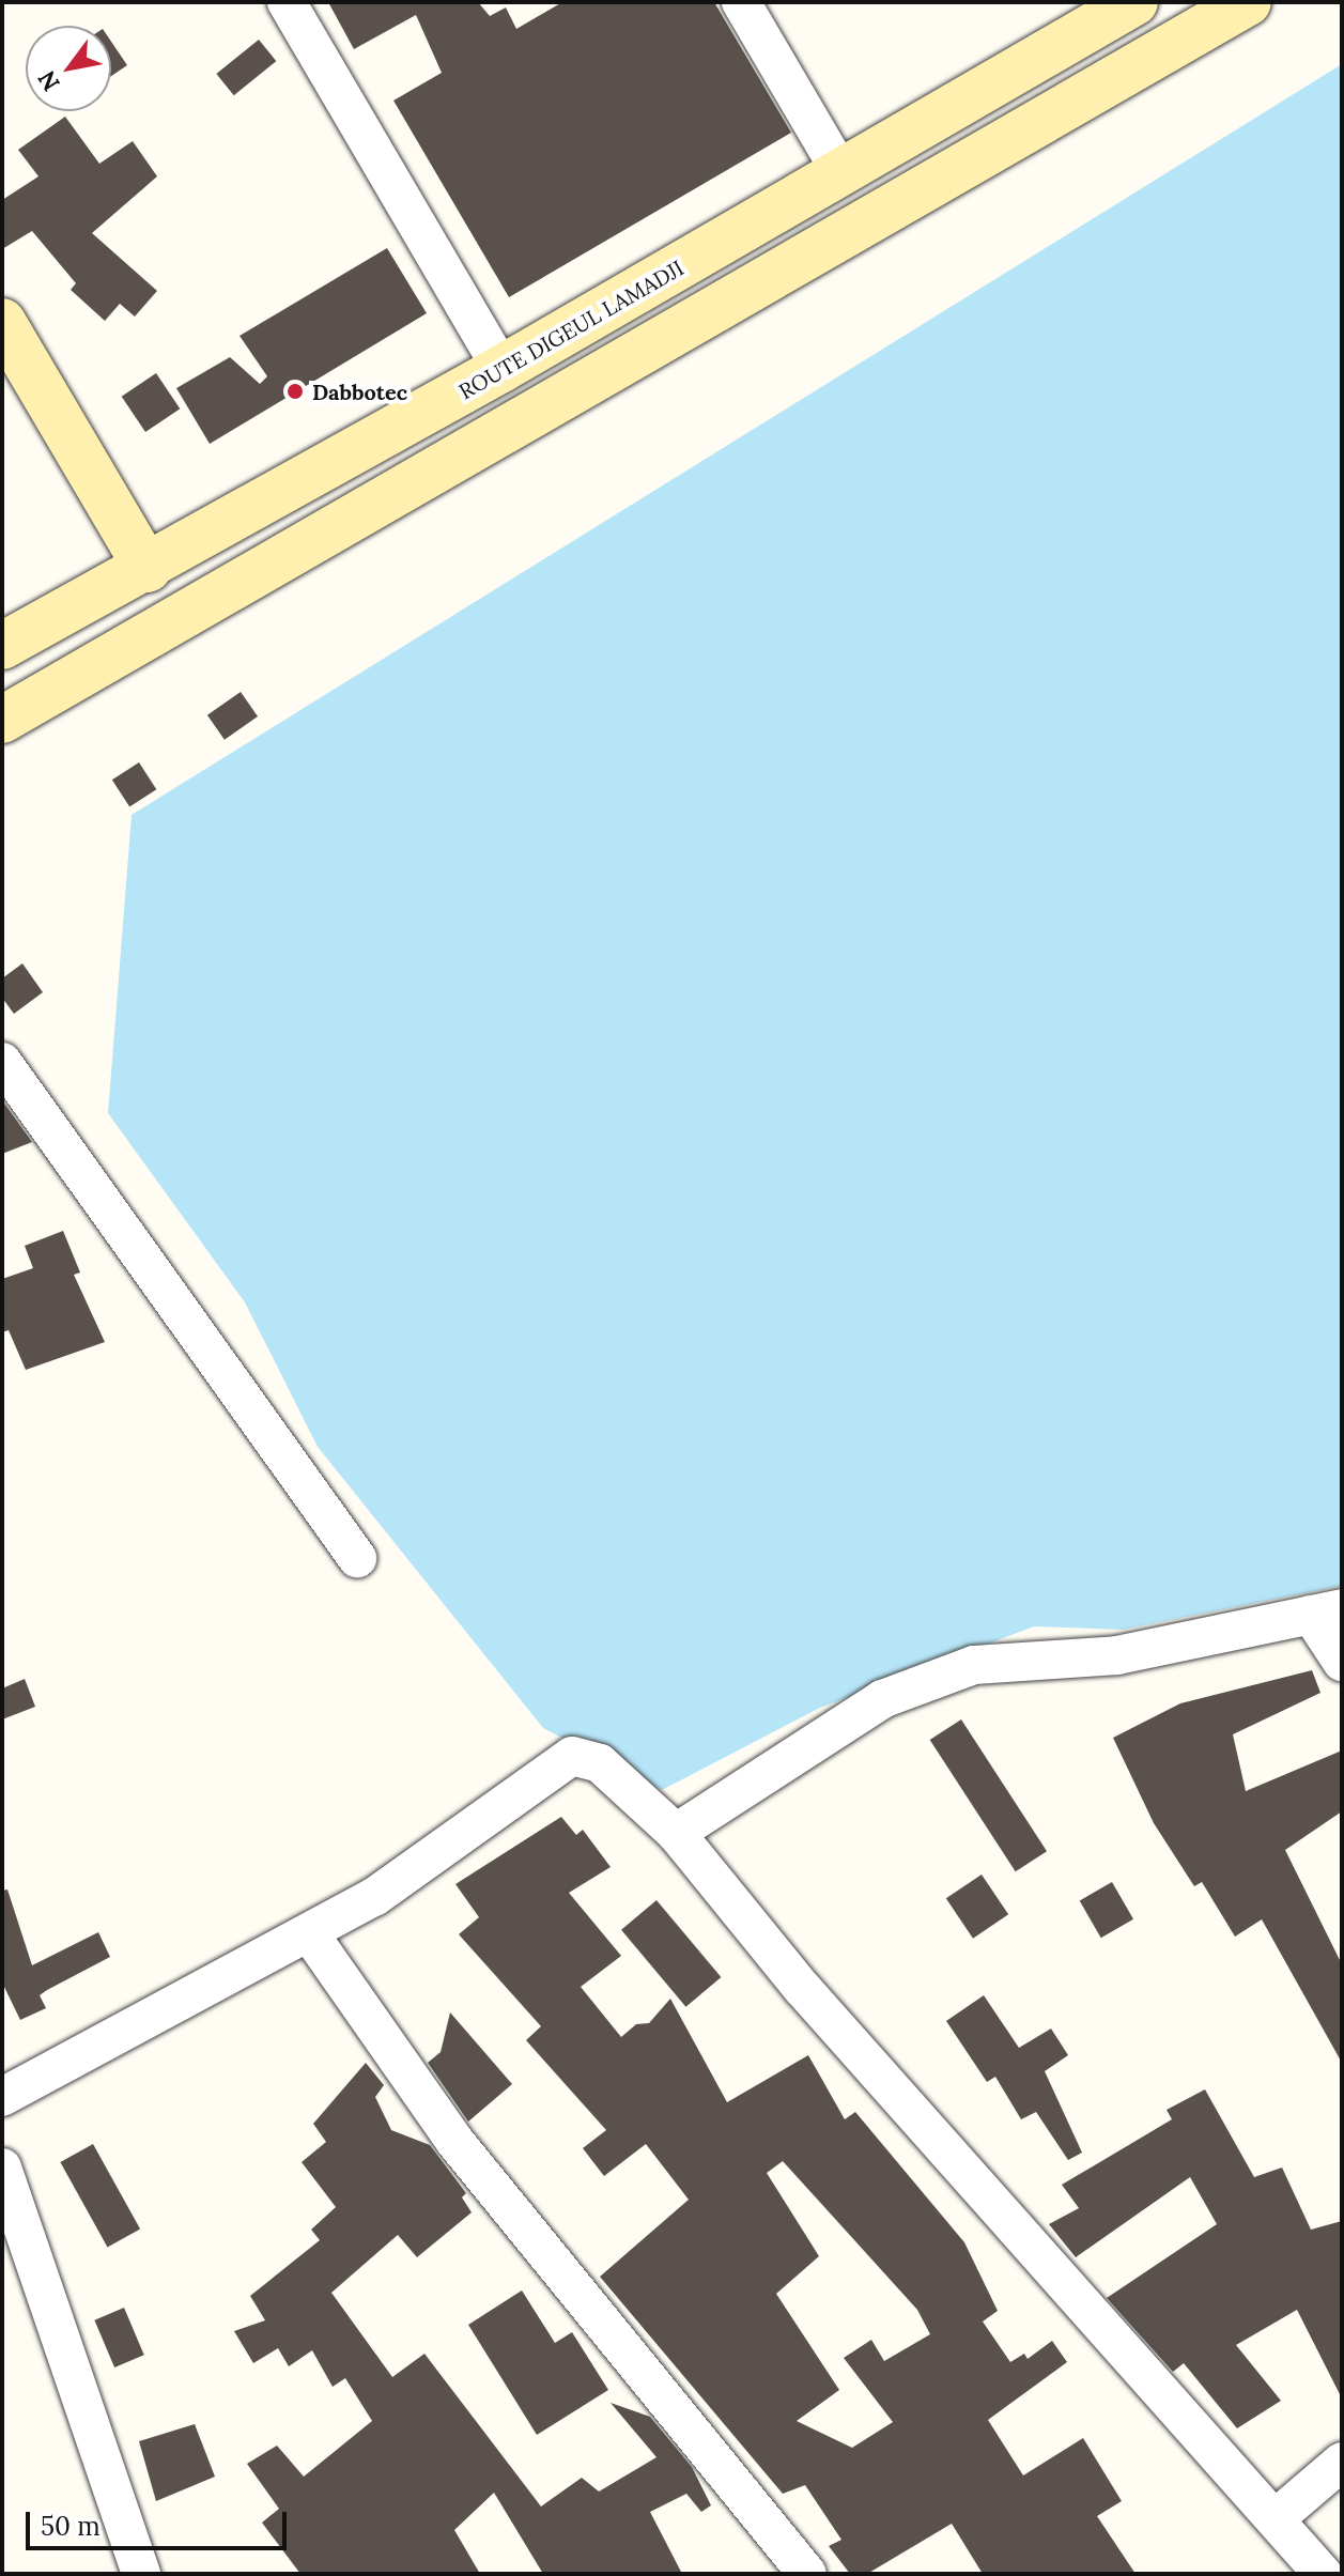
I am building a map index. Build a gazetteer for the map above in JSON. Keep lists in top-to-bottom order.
{
  "streets": {
    "main road": ["ROUTE DIGEUL LAMADJI"]
  },
  "places": ["Dabbotec"],
  "scale_bar": "50 m",
  "north": "bottom left"
}
